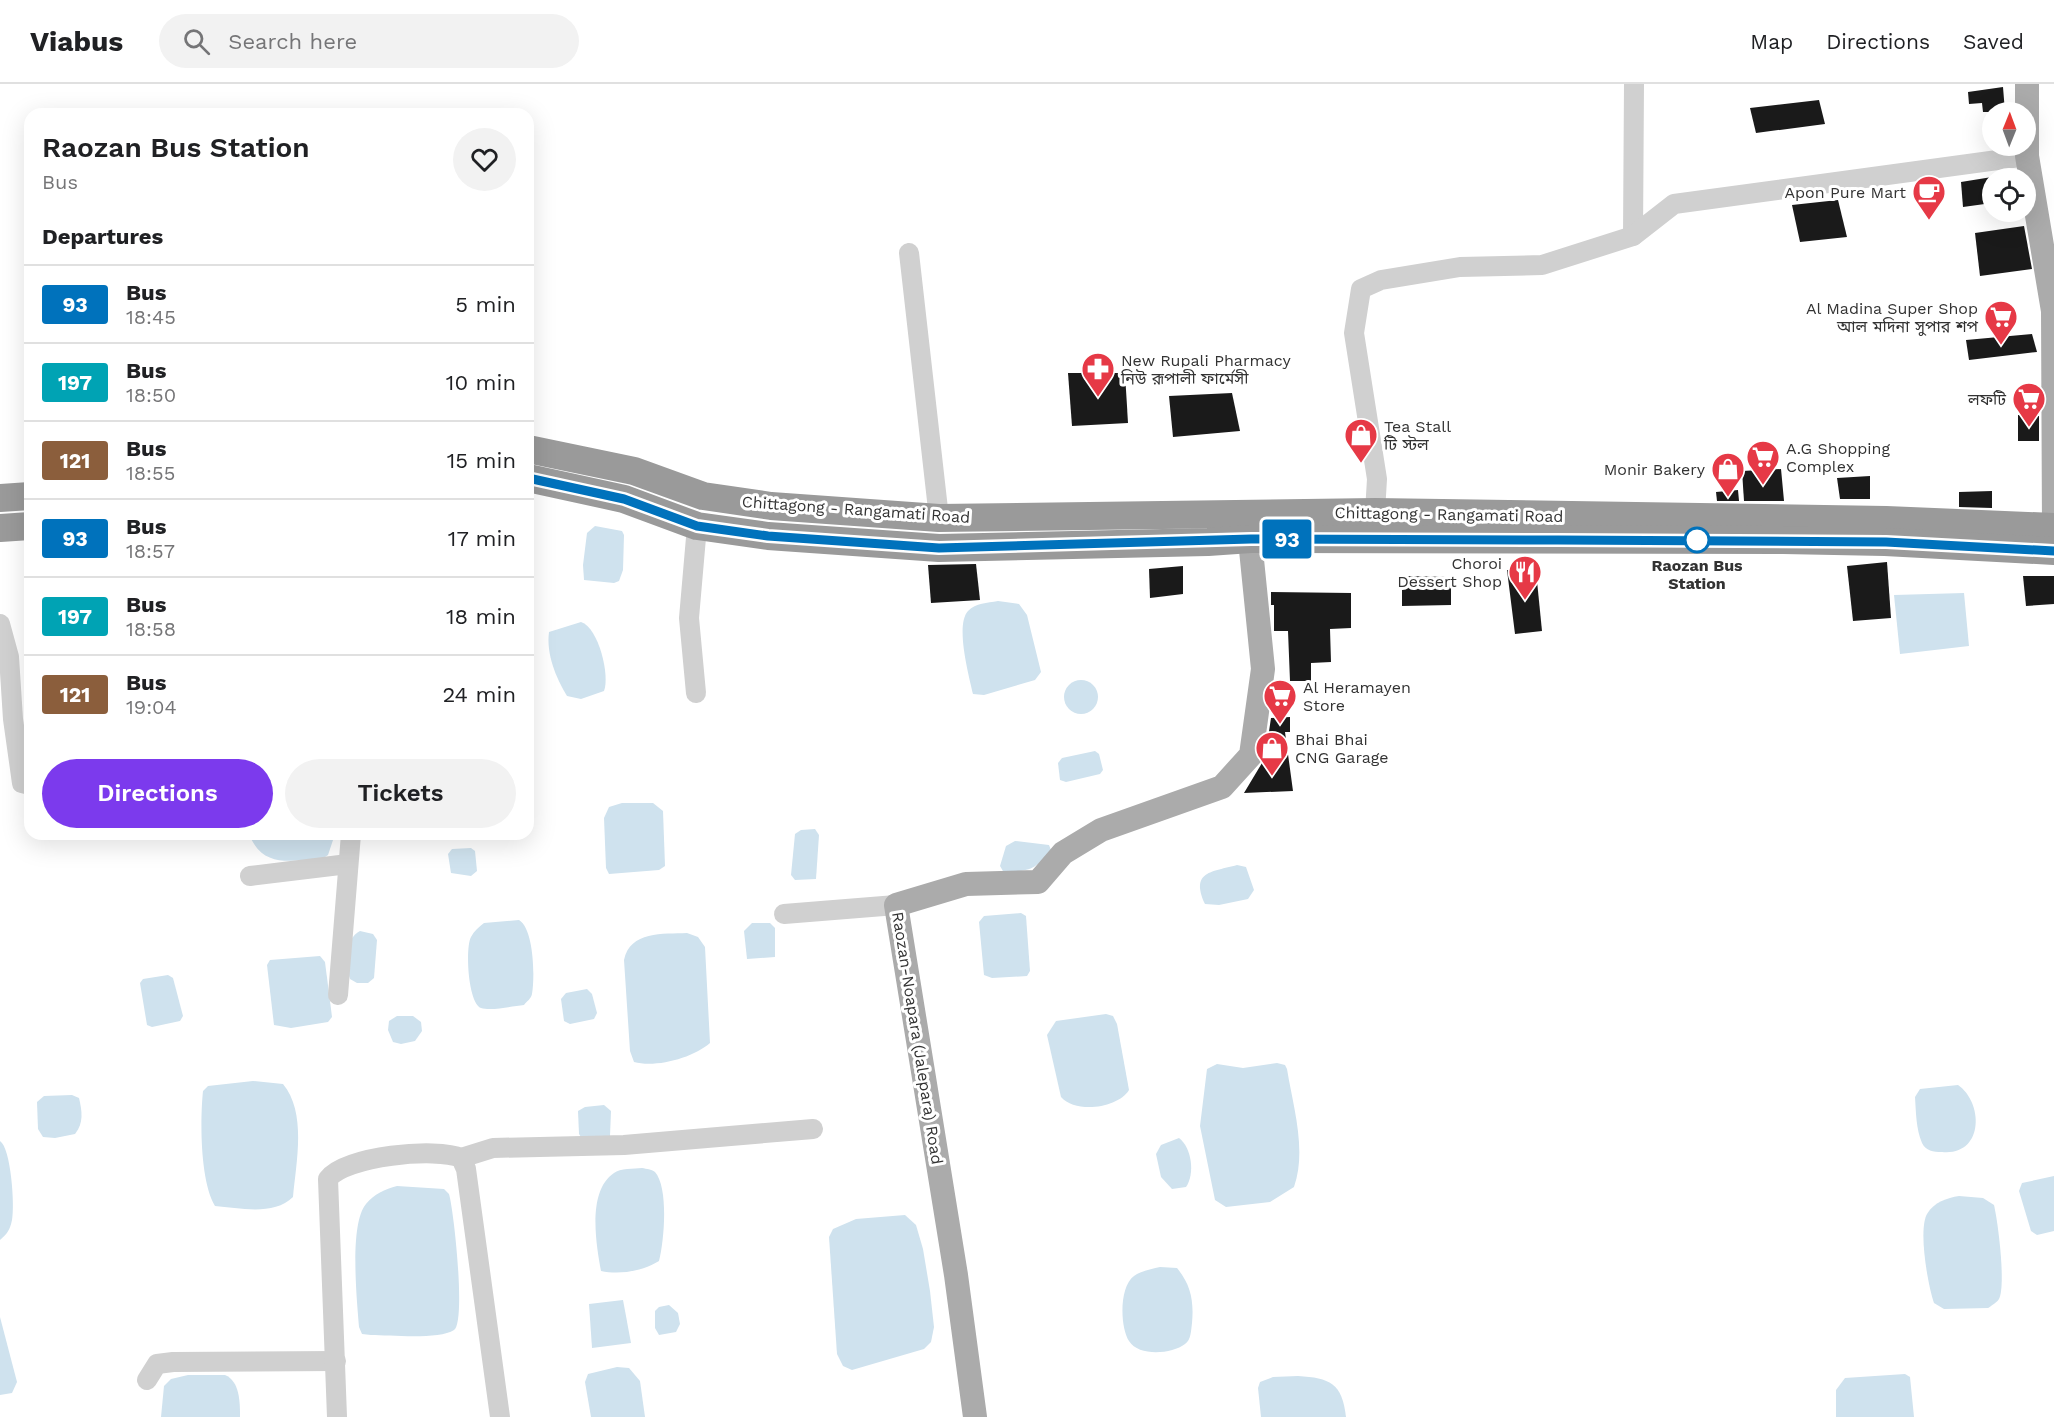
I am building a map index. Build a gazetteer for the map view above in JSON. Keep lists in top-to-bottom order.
{
  "streets": {
    "highway": ["Chittagong - Rangamati Road"],
    "main road": ["Raozan-Noapara (Jalepara) Road"]
  },
  "crossings": [
    ["Chittagong - Rangamati Road", "Raozan-Noapara (Jalepara) Road"]
  ],
  "places": {
    "cafe": ["Apon Pure Mart"],
    "supermarket": [
      "Al Madina Super Shop আল মদিনা সুপার শপ",
      "লফটি",
      "A.G Shopping Complex",
      "Al Heramayen Store"
    ],
    "pharmacy": ["New Rupali Pharmacy নিউ রূপালী ফার্মেসী"],
    "shop": ["Tea Stall টি স্টল", "Monir Bakery", "Bhai Bhai CNG Garage"],
    "other": ["Raozan Bus Station"],
    "restaurant": ["Choroi Dessert Shop"]
  },
  "lines": ["bus line 93"],
  "north": "top",
  "page": {
    "header": "Viabus",
    "search": "Search here",
    "nav": ["Map", "Directions", "Saved"],
    "on_map": "93",
    "heading": [
      ["Raozan Bus Station", "Bus"],
      "Departures"
    ],
    "list": [
      {
        "mark": "93",
        "name": "Bus",
        "note": "18:45",
        "value": "5 min"
      },
      {
        "mark": "197",
        "name": "Bus",
        "note": "18:50",
        "value": "10 min"
      },
      {
        "mark": "121",
        "name": "Bus",
        "note": "18:55",
        "value": "15 min"
      },
      {
        "mark": "93",
        "name": "Bus",
        "note": "18:57",
        "value": "17 min"
      },
      {
        "mark": "197",
        "name": "Bus",
        "note": "18:58",
        "value": "18 min"
      },
      {
        "mark": "121",
        "name": "Bus",
        "note": "19:04",
        "value": "24 min"
      }
    ],
    "buttons": ["Directions", "Tickets"]
  }
}
